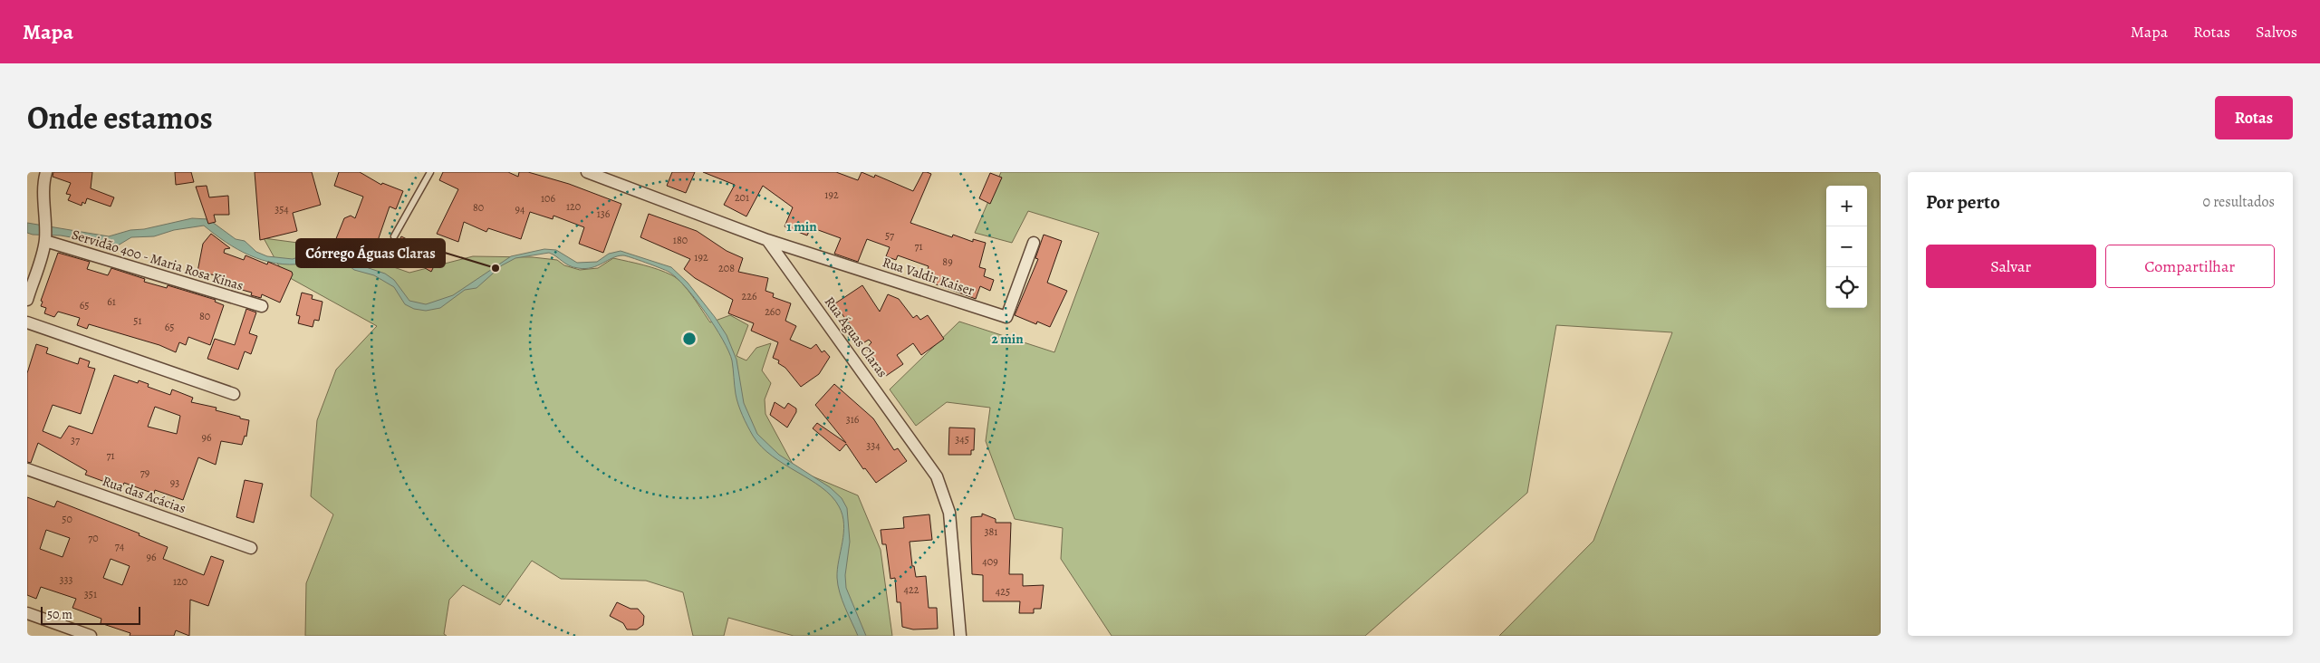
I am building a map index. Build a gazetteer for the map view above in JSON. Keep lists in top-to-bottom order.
{
  "streets": {
    "street": [
      "Servidão 400 - Maria Rosa Kinas",
      "Rua Valdir Kaiser",
      "Rua Águas Claras",
      "Rua das Acácias"
    ]
  },
  "crossings": [
    ["Rua Valdir Kaiser", "Rua Águas Claras"]
  ],
  "places": ["Córrego Águas Claras"],
  "house_numbers": [
    "192",
    "201",
    "106",
    "120",
    "80",
    "354",
    "94",
    "136",
    "57",
    "180",
    "71",
    "192",
    "89",
    "208",
    "226",
    "61",
    "65",
    "260",
    "80",
    "51",
    "65",
    "316",
    "96",
    "345",
    "37",
    "334",
    "71",
    "79",
    "93",
    "50",
    "381",
    "70",
    "74",
    "96",
    "409",
    "333",
    "120",
    "422",
    "425",
    "351"
  ],
  "scale_bar": "50 m",
  "page": {
    "header": "Mapa",
    "nav": ["Mapa", "Rotas", "Salvos"],
    "title": "Onde estamos",
    "buttons": [
      "Rotas",
      ["Salvar", "Compartilhar"]
    ],
    "heading": ["Por perto", "0 resultados"],
    "map_buttons": ["+", "−"],
    "scale": "50 m"
  },
  "rings": ["1 min", "2 min"]
}
